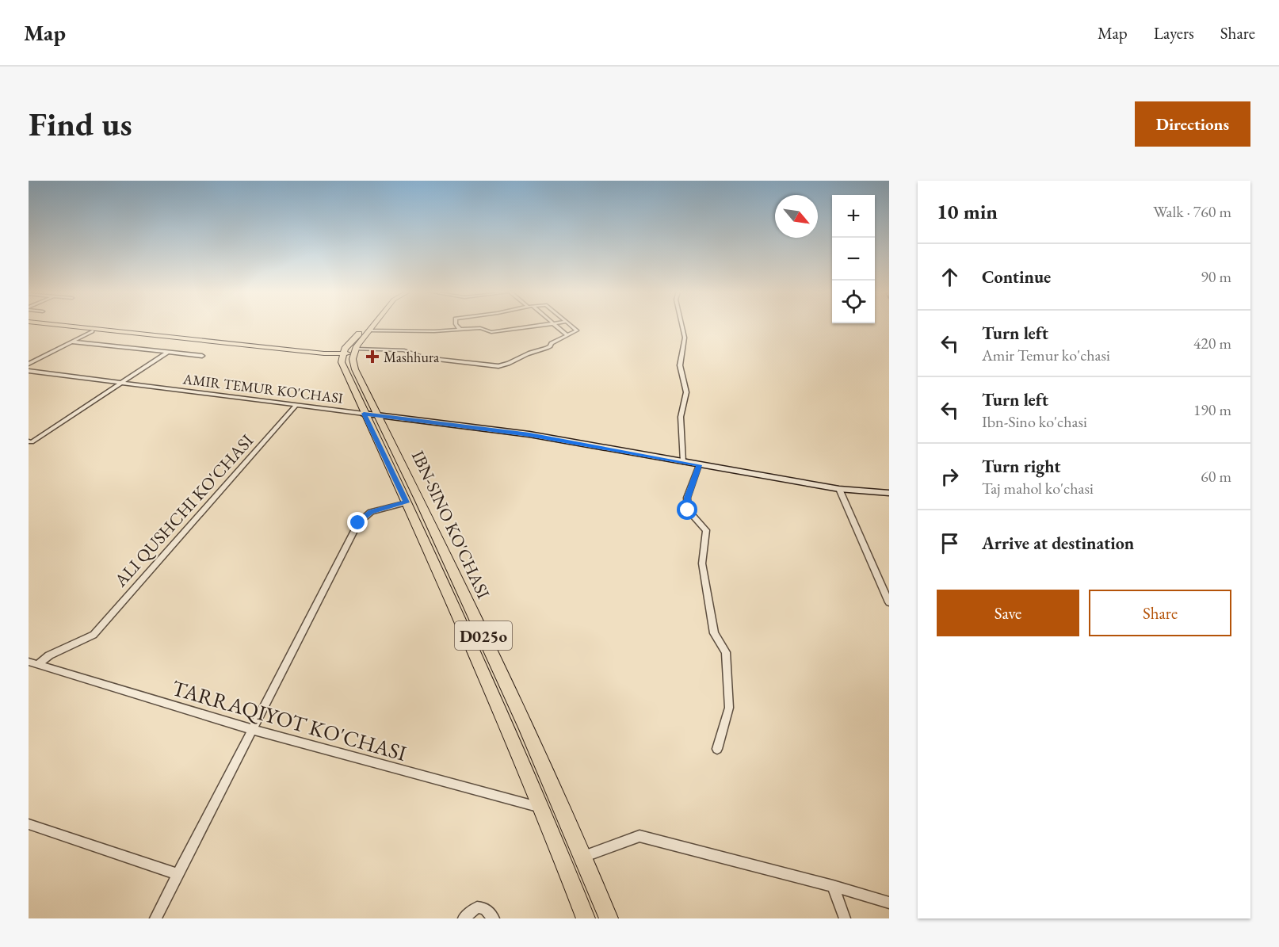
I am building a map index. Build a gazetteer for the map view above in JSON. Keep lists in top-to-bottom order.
{
  "streets": {
    "main road": ["AMIR TEMUR KO'CHASI", "IBN-SINO KO'CHASI", "D025o"],
    "street": ["ALI QUSHCHI KO'CHASI", "TARRAQIYOT KO'CHASI"]
  },
  "crossings": [
    ["AMIR TEMUR KO'CHASI", "ALI QUSHCHI KO'CHASI"],
    ["AMIR TEMUR KO'CHASI", "IBN-SINO KO'CHASI"],
    ["ALI QUSHCHI KO'CHASI", "TARRAQIYOT KO'CHASI"],
    ["IBN-SINO KO'CHASI", "TARRAQIYOT KO'CHASI"]
  ],
  "places": {
    "health": ["Mashhura"]
  },
  "north": "bottom right",
  "page": {
    "header": "Map",
    "nav": ["Map", "Layers", "Share"],
    "buttons": [
      "Directions",
      ["Save", "Share"]
    ],
    "title": "Find us",
    "heading": ["10 min", "Walk · 760 m"],
    "map_buttons": ["+", "−"],
    "list": [
      ["Continue", "90 m"],
      ["Turn left", "Amir Temur ko'chasi", "420 m"],
      ["Turn left", "Ibn-Sino ko'chasi", "190 m"],
      ["Turn right", "Taj mahol ko'chasi", "60 m"],
      "Arrive at destination"
    ]
  }
}
